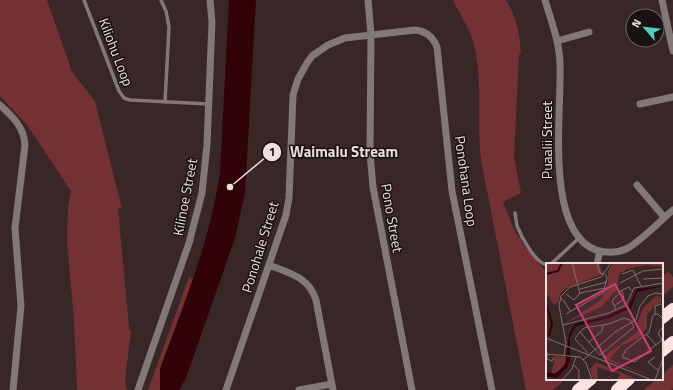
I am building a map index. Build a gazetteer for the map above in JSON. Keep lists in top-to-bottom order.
{
  "streets": {
    "street": [
      "Puaalii Street",
      "Ponohana Loop",
      "Kilinoe Street",
      "Pono Street",
      "Ponohale Street"
    ],
    "lane": ["Kiliohu Loop"]
  },
  "crossings": [
    ["Kiliohu Loop", "Kilinoe Street"],
    ["Ponohana Loop", "Pono Street"],
    ["Ponohana Loop", "Ponohale Street"],
    ["Pono Street", "Ponohale Street"]
  ],
  "places": ["Waimalu Stream"],
  "north": "top left"
}
